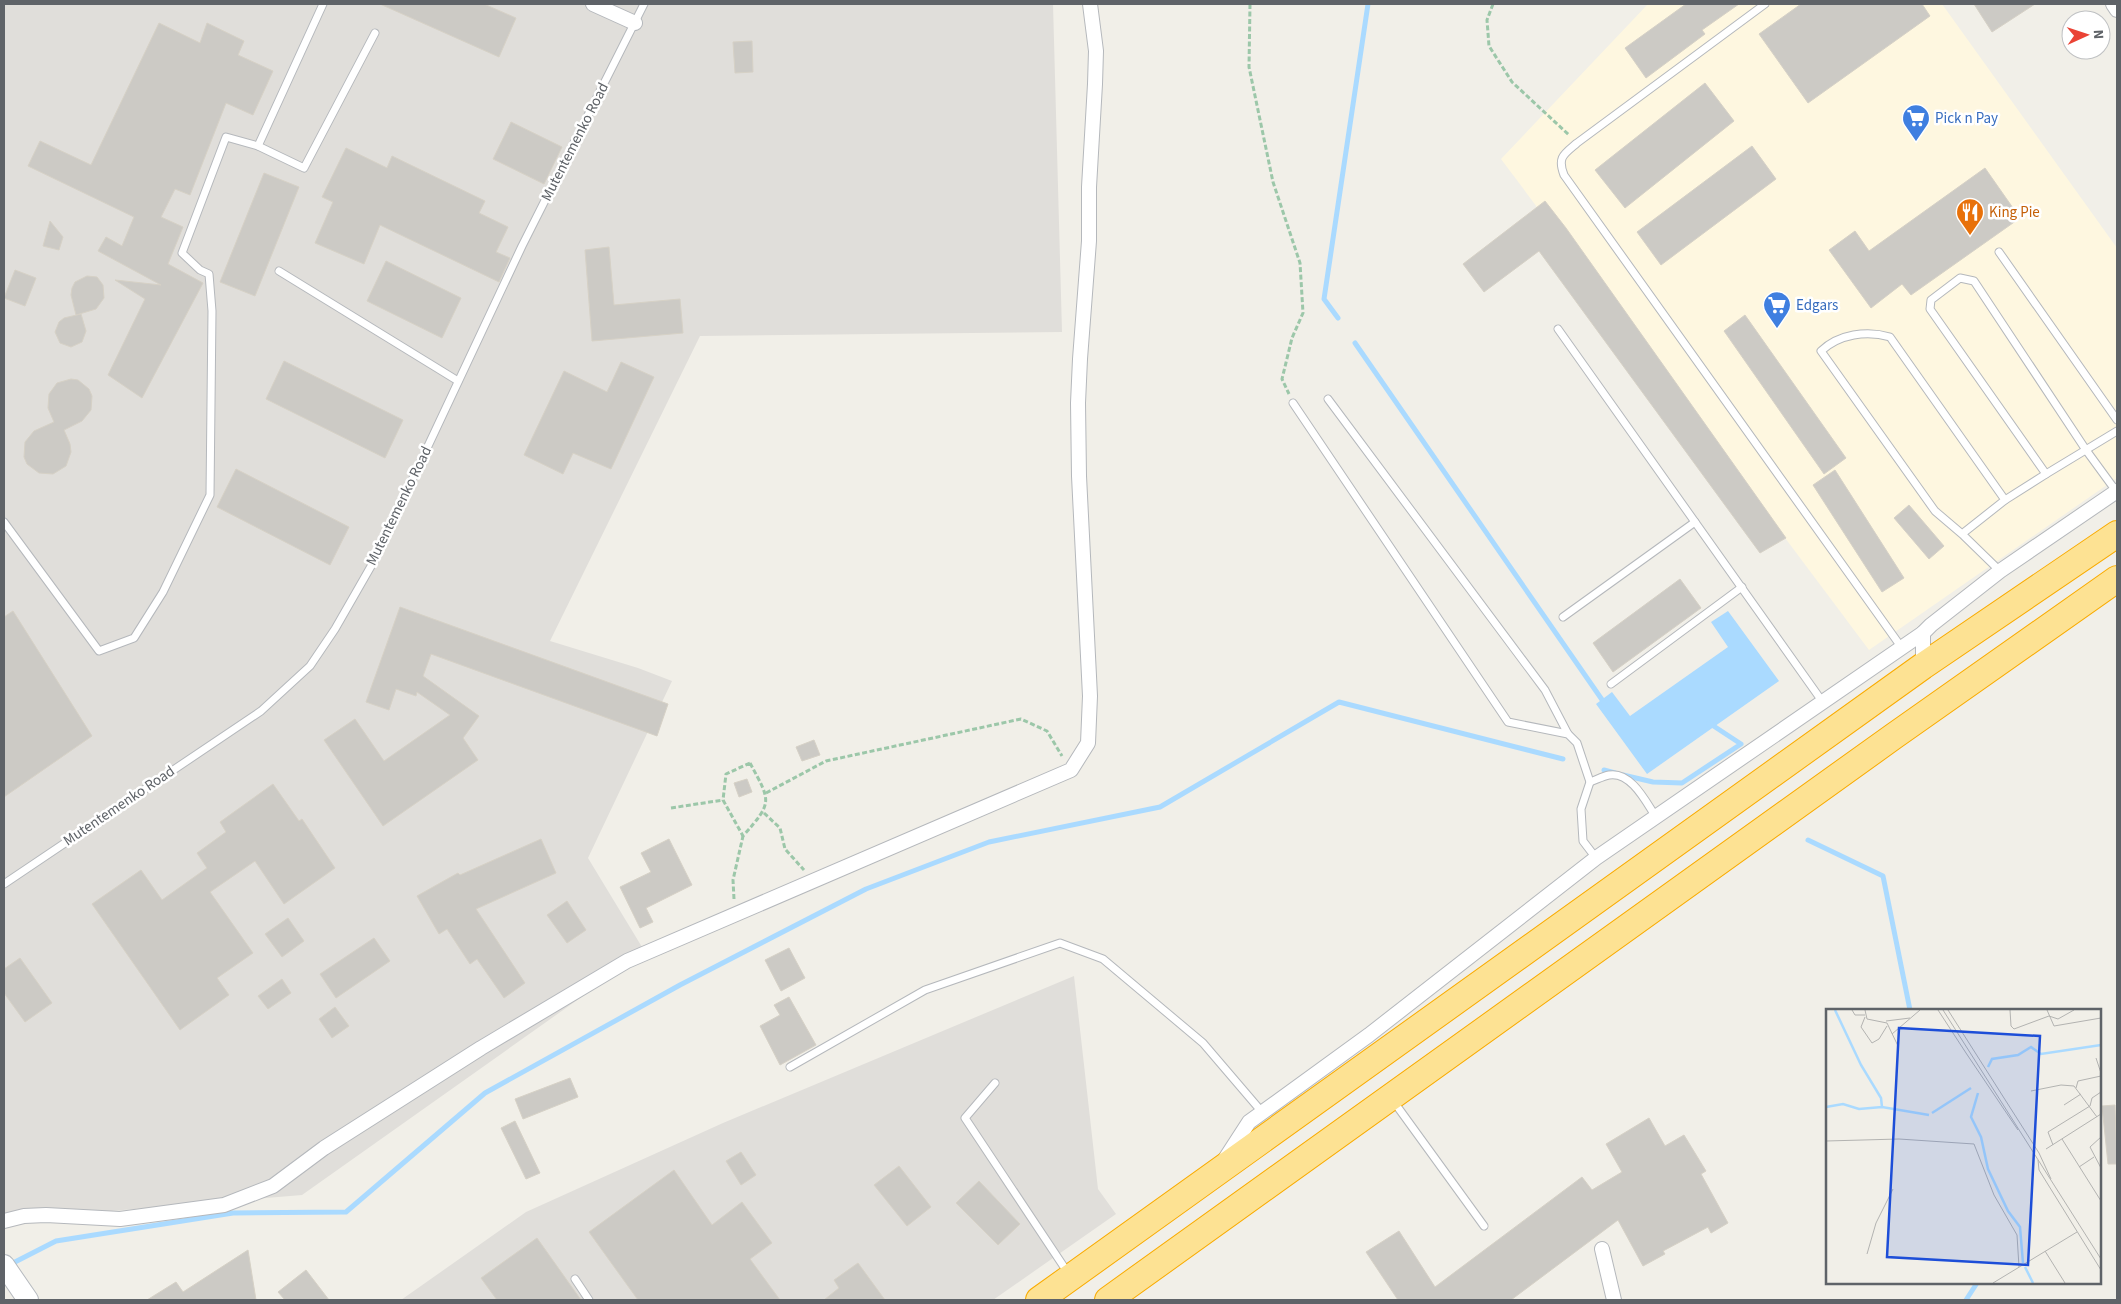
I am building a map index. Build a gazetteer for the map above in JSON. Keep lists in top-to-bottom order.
{
  "streets": {
    "lane": ["Mutentemenko Road"]
  },
  "places": {
    "supermarket": ["Pick n Pay", "Edgars"],
    "restaurant": ["King Pie"]
  },
  "north": "right"
}
